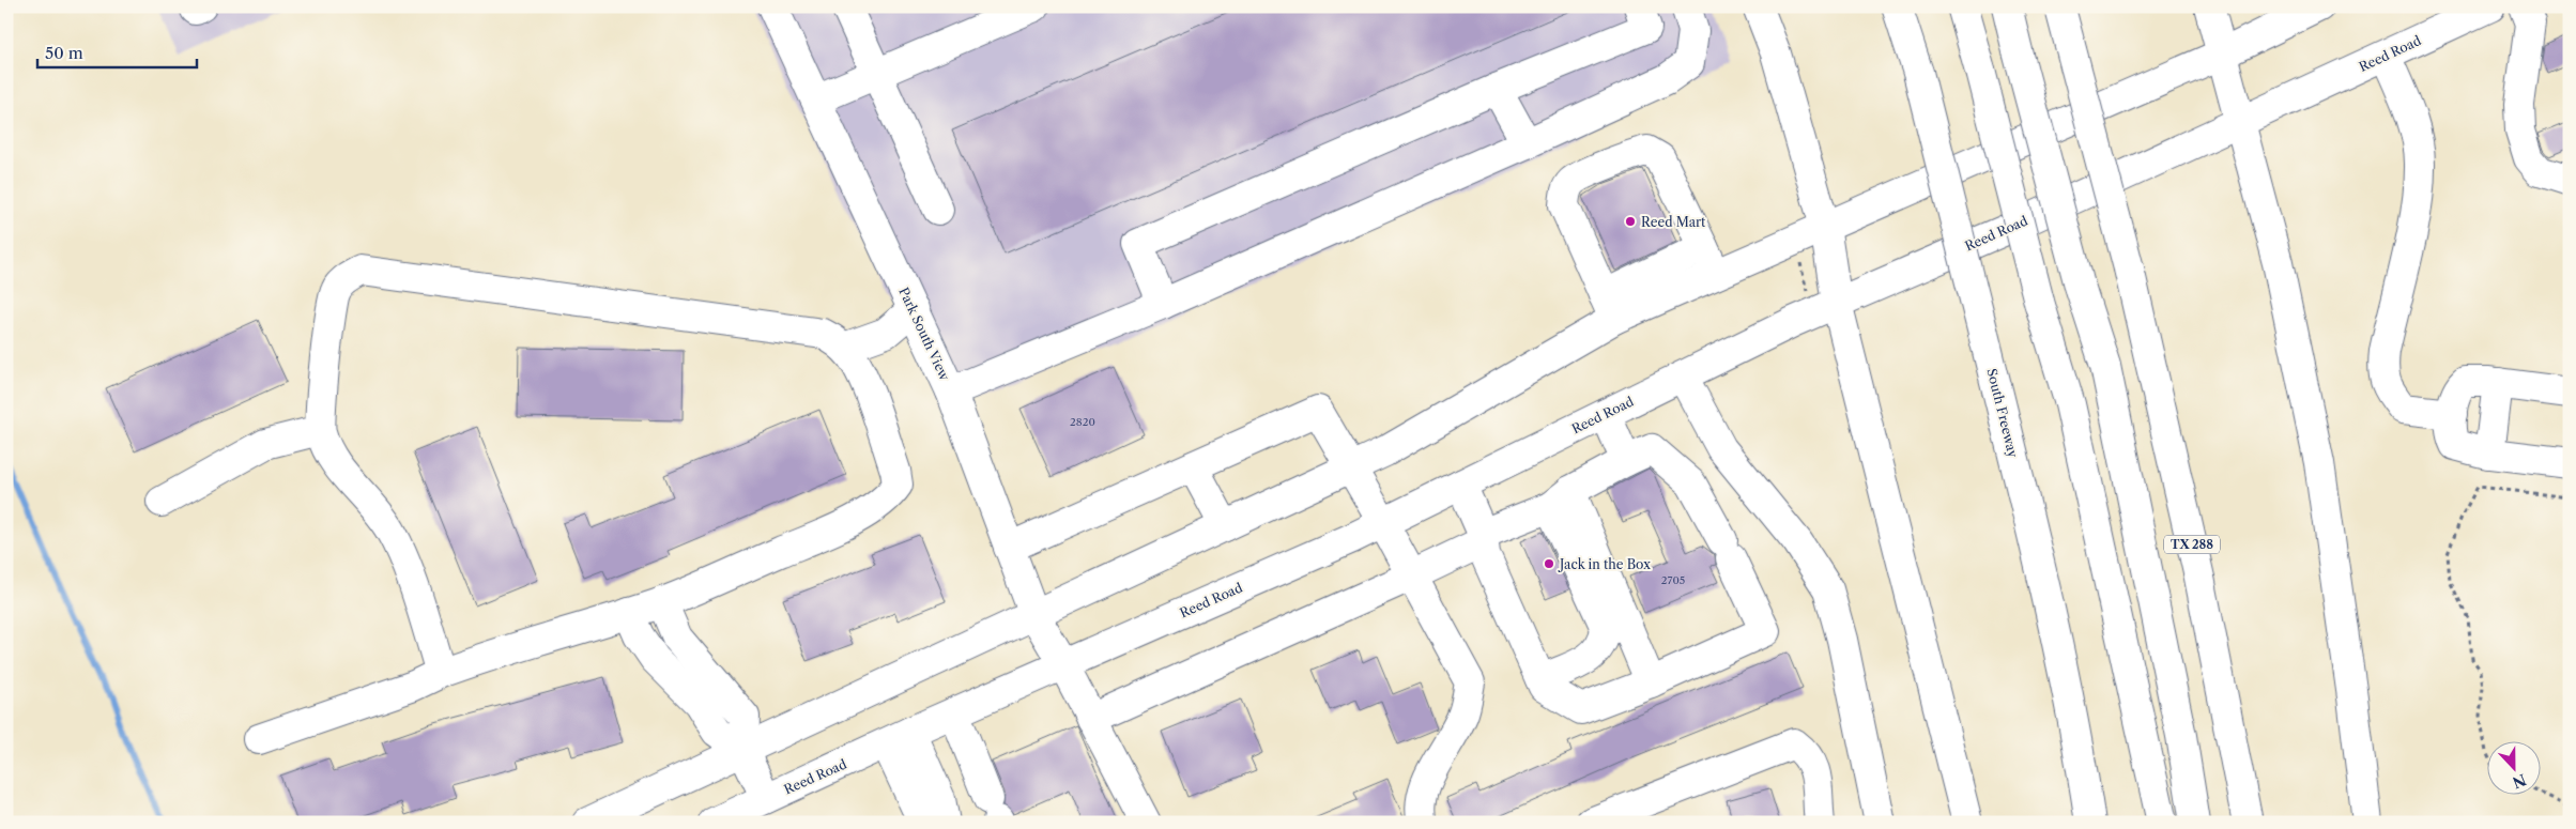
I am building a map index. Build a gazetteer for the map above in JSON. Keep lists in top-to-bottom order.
{
  "streets": {
    "main road": [
      "Reed Road",
      "Park South View",
      "South Freeway",
      "TX 288"
    ]
  },
  "crossings": [
    ["Reed Road", "Park South View"]
  ],
  "places": ["Reed Mart", "Jack in the Box"],
  "house_numbers": ["2820", "2705"],
  "scale_bar": "50 m",
  "north": "bottom"
}
